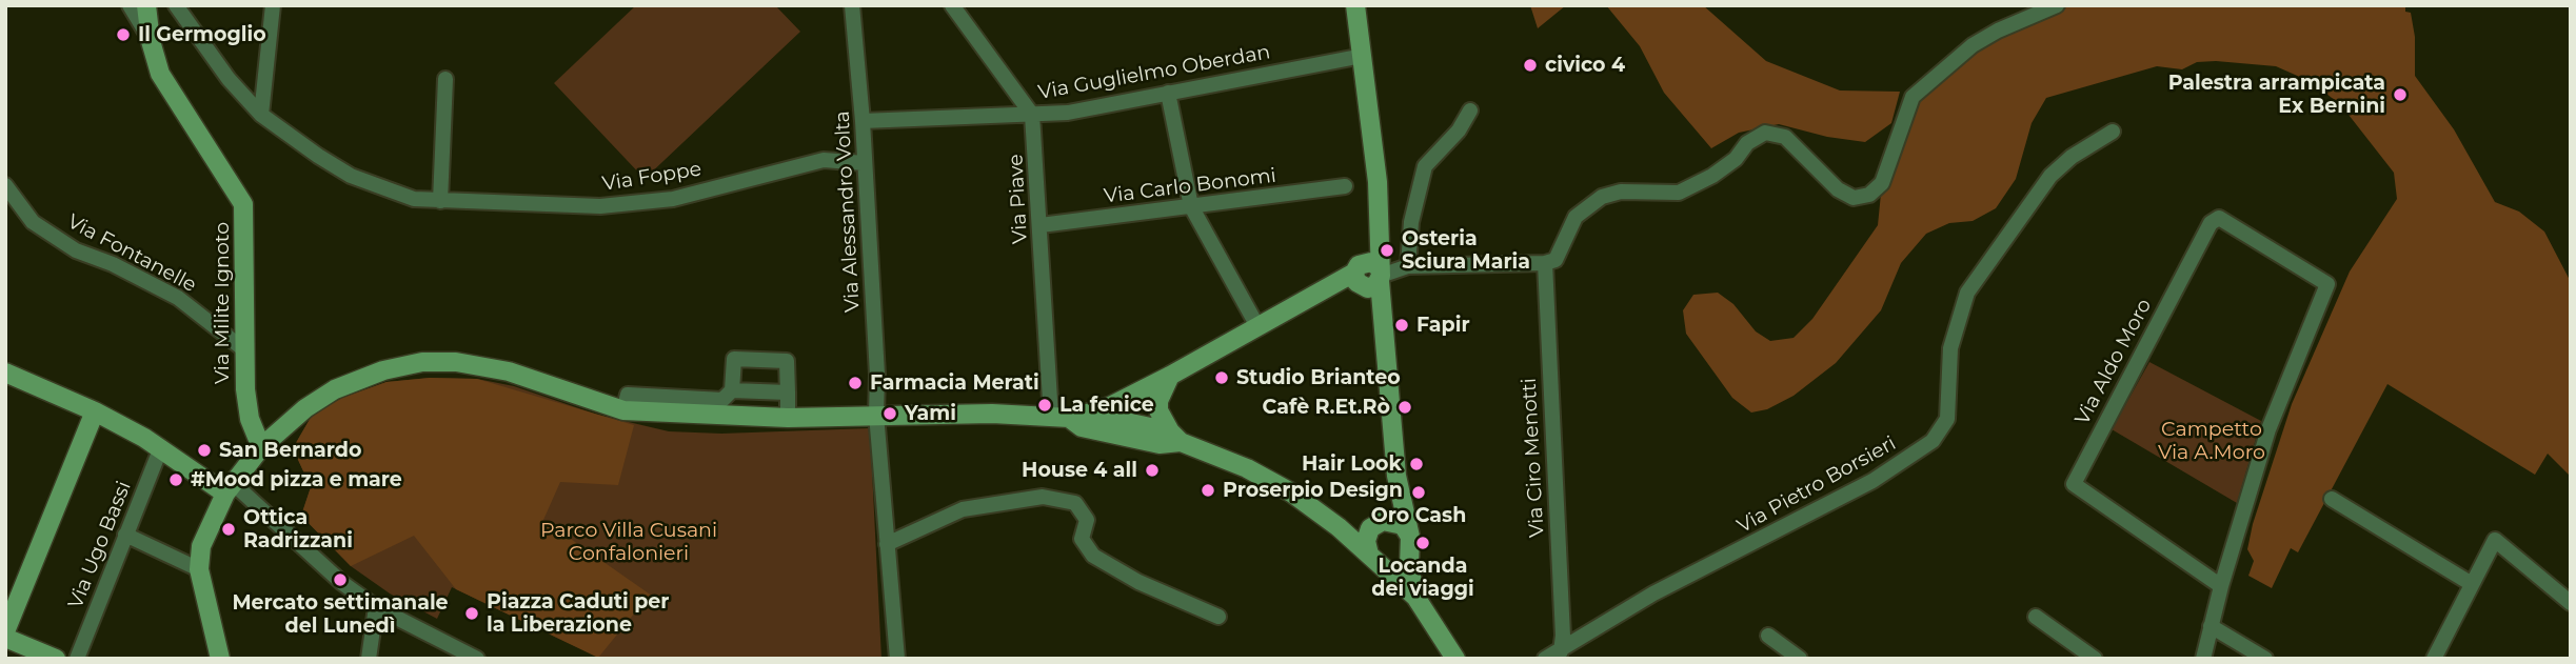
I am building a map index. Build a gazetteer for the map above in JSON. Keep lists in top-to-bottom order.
{
  "streets": {
    "main road": ["Via Milite Ignoto"],
    "street": [
      "Via Guglielmo Oberdan",
      "Via Foppe",
      "Via Carlo Bonomi",
      "Via Piave",
      "Via Alessandro Volta",
      "Via Fontanelle",
      "Via Aldo Moro",
      "Via Ciro Menotti",
      "Via Pietro Borsieri",
      "Via Ugo Bassi"
    ]
  },
  "crossings": [
    ["Via Guglielmo Oberdan", "Via Piave"],
    ["Via Guglielmo Oberdan", "Via Alessandro Volta"],
    ["Via Foppe", "Via Alessandro Volta"],
    ["Via Carlo Bonomi", "Via Piave"],
    ["Via Fontanelle", "Via Milite Ignoto"],
    ["Via Ciro Menotti", "Via Pietro Borsieri"]
  ],
  "parks": ["Campetto Via A.Moro", "Parco Villa Cusani Confalonieri"],
  "places": [
    "Il Germoglio",
    "civico 4",
    "Palestra arrampicata Ex Bernini",
    "Osteria Sciura Maria",
    "Fapir",
    "Studio Brianteo",
    "Farmacia Merati",
    "La fenice",
    "Cafè R.Et.Rò",
    "Yami",
    "San Bernardo",
    "Hair Look",
    "House 4 all",
    "#Mood pizza e mare",
    "Proserpio Design",
    "Oro Cash",
    "Ottica Radrizzani",
    "Locanda dei viaggi",
    "Mercato settimanale del Lunedì",
    "Piazza Caduti per la Liberazione"
  ]
}
